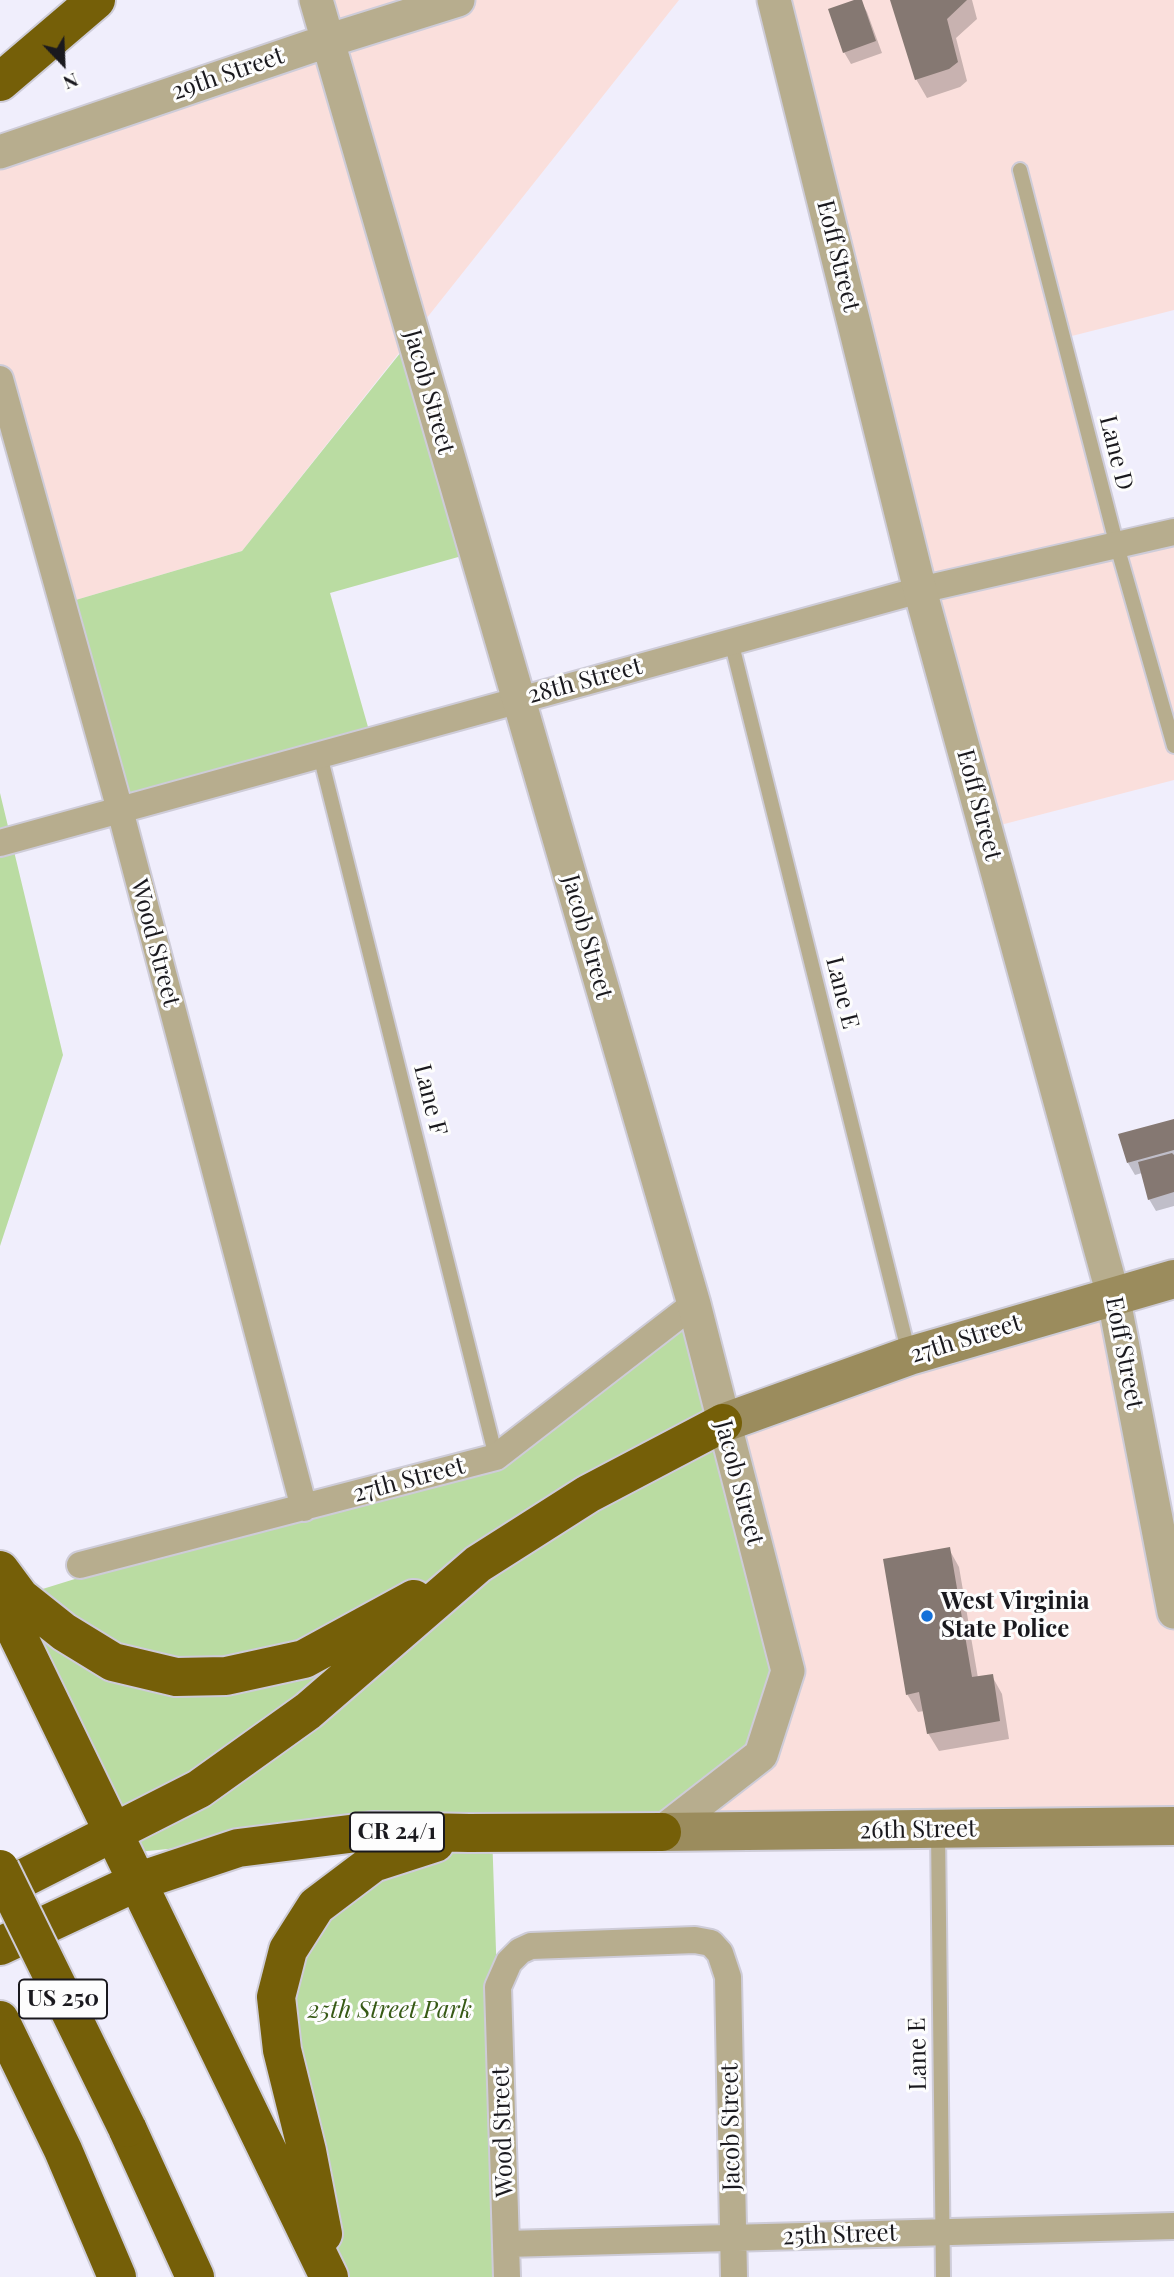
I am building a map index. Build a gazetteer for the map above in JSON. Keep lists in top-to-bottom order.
{
  "streets": {
    "highway": ["CR 24/1", "US 250"],
    "main road": ["27th Street", "26th Street"],
    "street": [
      "29th Street",
      "Eoff Street",
      "Jacob Street",
      "28th Street",
      "Wood Street",
      "25th Street"
    ],
    "lane": ["Lane D", "Lane E", "Lane F"]
  },
  "crossings": [
    ["29th Street", "Jacob Street"],
    ["Eoff Street", "28th Street"],
    ["Eoff Street", "27th Street"],
    ["Jacob Street", "28th Street"],
    ["Jacob Street", "Wood Street"],
    ["Jacob Street", "27th Street"],
    ["Jacob Street", "26th Street"],
    ["Jacob Street", "CR 24/1"],
    ["Jacob Street", "25th Street"],
    ["Lane D", "28th Street"],
    ["28th Street", "Wood Street"],
    ["28th Street", "Lane E"],
    ["28th Street", "Lane F"],
    ["Wood Street", "27th Street"],
    ["Wood Street", "25th Street"],
    ["Lane E", "27th Street"],
    ["Lane E", "26th Street"],
    ["Lane E", "25th Street"],
    ["Lane F", "27th Street"],
    ["26th Street", "CR 24/1"]
  ],
  "parks": ["25th Street Park"],
  "places": ["West Virginia State Police"],
  "north": "bottom right"
}
